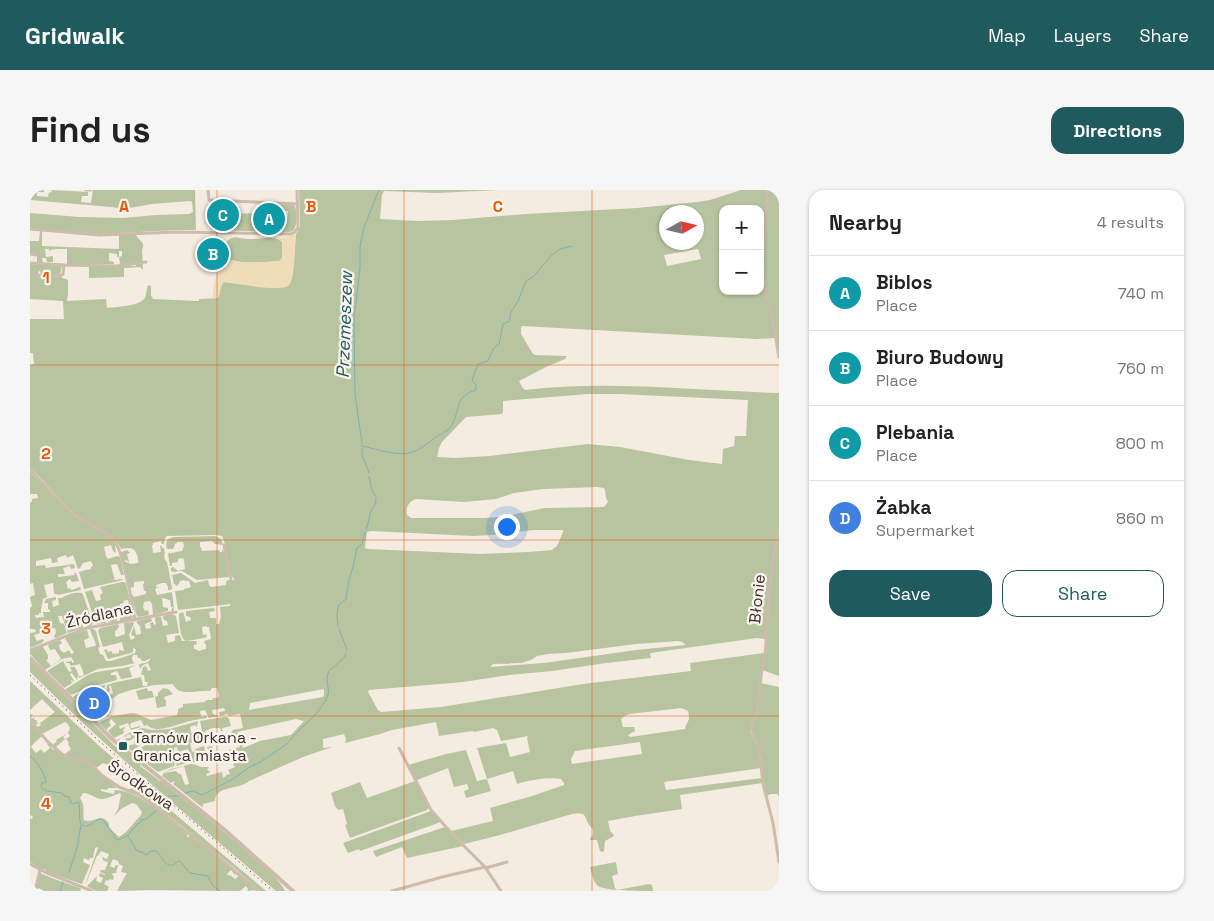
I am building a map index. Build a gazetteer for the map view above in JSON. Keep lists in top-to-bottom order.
{
  "streets": {
    "street": ["Błonie", "Źródlana", "Środkowa"]
  },
  "water": ["Przemeszew"],
  "places": {
    "transit": ["Tarnów Orkana - Granica miasta"]
  },
  "north": "right",
  "page": {
    "header": "Gridwalk",
    "nav": ["Map", "Layers", "Share"],
    "buttons": [
      "Directions",
      ["Save", "Share"]
    ],
    "title": "Find us",
    "heading": ["Nearby", "4 results"],
    "pins": [
      "C",
      "A",
      "B",
      "D"
    ],
    "map_buttons": ["+", "−"],
    "list": [
      {
        "mark": "A",
        "name": "Biblos",
        "note": "Place",
        "value": "740 m"
      },
      {
        "mark": "B",
        "name": "Biuro Budowy",
        "note": "Place",
        "value": "760 m"
      },
      {
        "mark": "C",
        "name": "Plebania",
        "note": "Place",
        "value": "800 m"
      },
      {
        "mark": "D",
        "name": "Żabka",
        "note": "Supermarket",
        "value": "860 m"
      }
    ]
  },
  "grid": {
    "columns": ["A", "B", "C"],
    "rows": [
      "1",
      "2",
      "3",
      "4"
    ]
  }
}
